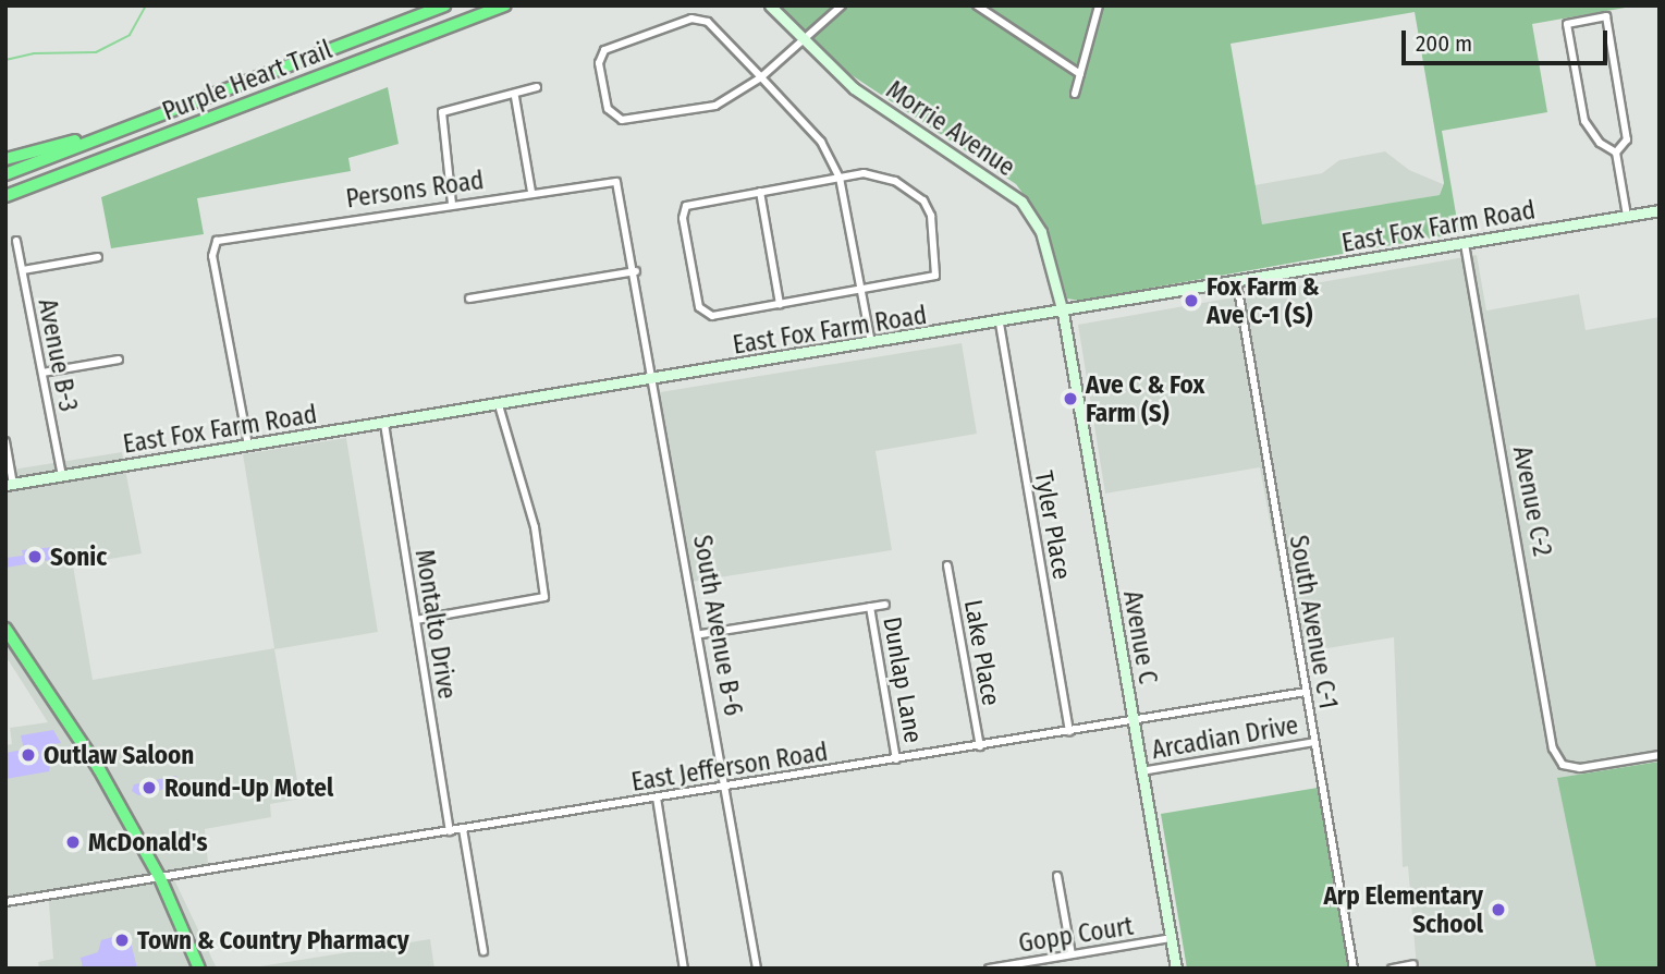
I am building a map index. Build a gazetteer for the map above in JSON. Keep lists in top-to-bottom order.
{
  "streets": {
    "highway": ["Purple Heart Trail"],
    "main road": ["Morrie Avenue", "East Fox Farm Road", "Avenue C"],
    "street": [
      "Persons Road",
      "Avenue B-3",
      "Avenue C-2",
      "Tyler Place",
      "South Avenue C-1",
      "Montalto Drive",
      "South Avenue B-6",
      "Lake Place",
      "Dunlap Lane",
      "Arcadian Drive",
      "East Jefferson Road",
      "Gopp Court"
    ]
  },
  "crossings": [
    ["Morrie Avenue", "East Fox Farm Road"],
    ["Morrie Avenue", "Avenue C"],
    ["Persons Road", "East Fox Farm Road"],
    ["Persons Road", "South Avenue B-6"],
    ["East Fox Farm Road", "Avenue B-3"],
    ["East Fox Farm Road", "Avenue C-2"],
    ["East Fox Farm Road", "Tyler Place"],
    ["East Fox Farm Road", "South Avenue C-1"],
    ["East Fox Farm Road", "Montalto Drive"],
    ["East Fox Farm Road", "South Avenue B-6"],
    ["East Fox Farm Road", "Avenue C"],
    ["Tyler Place", "East Jefferson Road"],
    ["South Avenue C-1", "Arcadian Drive"],
    ["South Avenue C-1", "East Jefferson Road"],
    ["Montalto Drive", "East Jefferson Road"],
    ["South Avenue B-6", "East Jefferson Road"],
    ["Avenue C", "Arcadian Drive"],
    ["Avenue C", "East Jefferson Road"],
    ["Avenue C", "Gopp Court"],
    ["Lake Place", "East Jefferson Road"],
    ["Dunlap Lane", "East Jefferson Road"]
  ],
  "places": [
    "Fox Farm & Ave C-1 (S)",
    "Ave C & Fox Farm (S)",
    "Sonic",
    "Outlaw Saloon",
    "Round-Up Motel",
    "McDonald's",
    "Arp Elementary School",
    "Town & Country Pharmacy"
  ],
  "scale_bar": "200 m"
}
